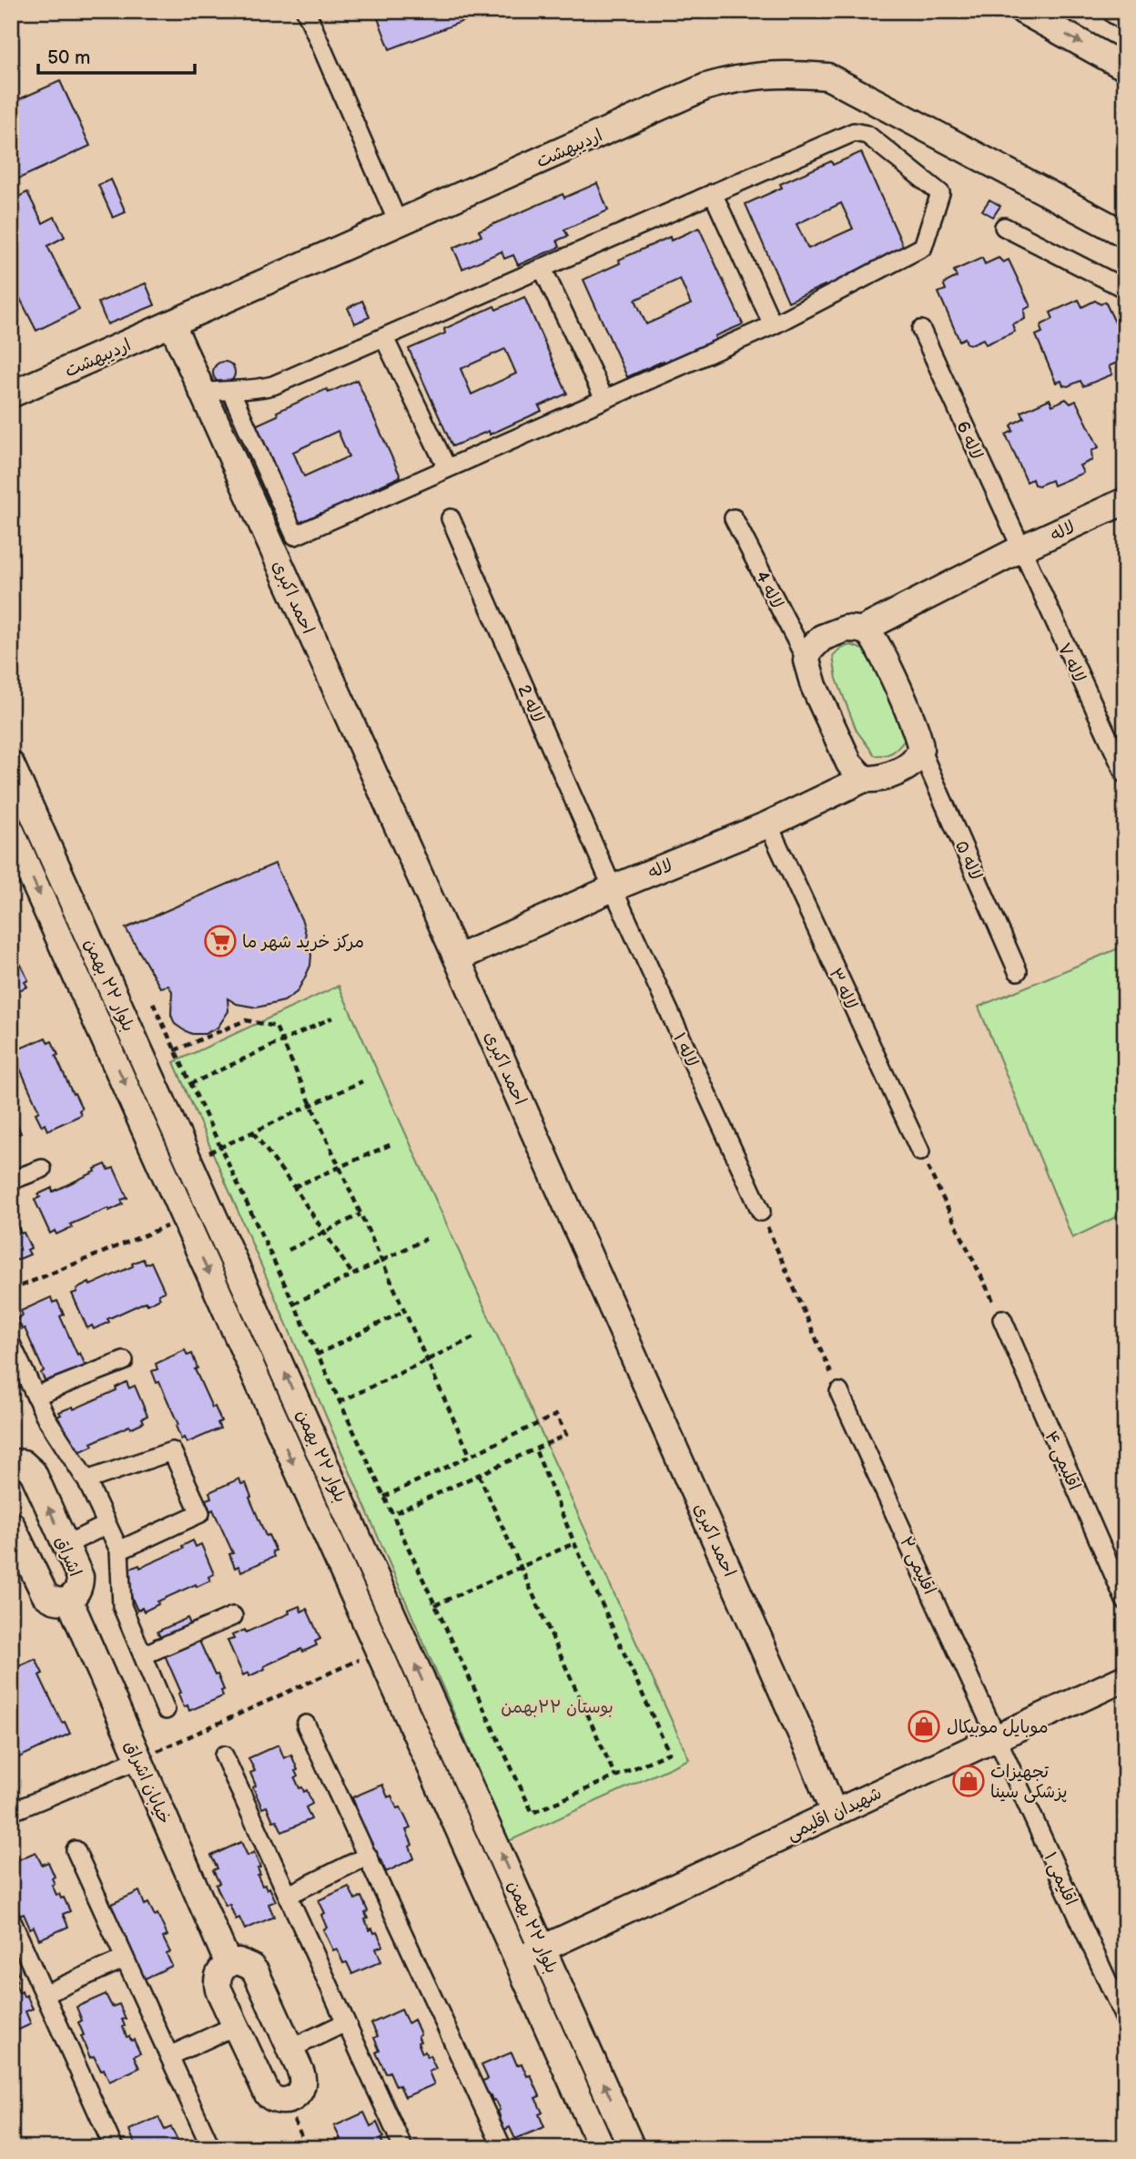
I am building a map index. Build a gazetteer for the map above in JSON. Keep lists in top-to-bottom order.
{
  "streets": {
    "street": [
      "اردیبهشت",
      "لاله 6",
      "لاله",
      "لاله 4",
      "احمد اکبری",
      "لاله ۷",
      "لاله 2",
      "لاله ۵",
      "بلوار ۲۲ بهمن",
      "لاله ۳",
      "لاله ۱",
      "اقلیمی ۴",
      "اشراق",
      "اقلیمی ۲",
      "خیابان اشراق",
      "شهیدان اقلیمی",
      "اقلیمی ۱"
    ]
  },
  "crossings": [
    ["اردیبهشت", "احمد اکبری"],
    ["لاله 6", "لاله"],
    ["لاله 6", "لاله ۷"],
    ["لاله", "لاله 4"],
    ["لاله", "احمد اکبری"],
    ["لاله", "لاله ۷"],
    ["لاله", "لاله 2"],
    ["لاله", "لاله ۵"],
    ["لاله", "لاله ۳"],
    ["لاله", "لاله ۱"],
    ["احمد اکبری", "شهیدان اقلیمی"],
    ["لاله 2", "لاله ۱"],
    ["بلوار ۲۲ بهمن", "شهیدان اقلیمی"],
    ["اشراق", "خیابان اشراق"],
    ["اقلیمی ۲", "شهیدان اقلیمی"],
    ["اقلیمی ۲", "اقلیمی ۱"],
    ["شهیدان اقلیمی", "اقلیمی ۱"]
  ],
  "parks": ["بوستان ۲۲بهمن"],
  "places": {
    "supermarket": ["مرکز خرید شهر ما"],
    "shop": ["موبایل موبیکال", "تجهیزات پزشکی سینا"]
  },
  "scale_bar": "50 m"
}
